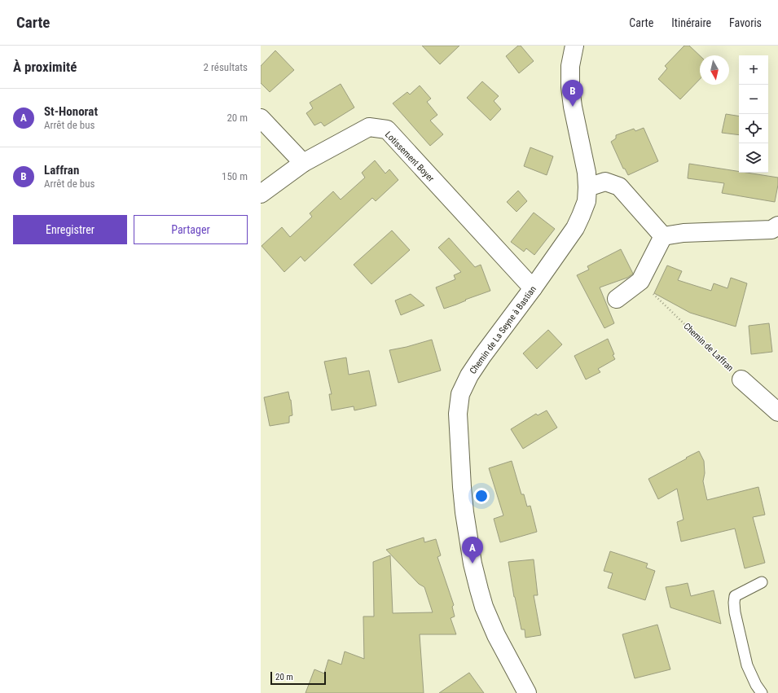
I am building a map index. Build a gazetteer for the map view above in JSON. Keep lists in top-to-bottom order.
{
  "streets": {
    "street": ["Lotissement Boyer", "Chemin de La Seyne à Bastian"],
    "path": ["Chemin de Laffran"]
  },
  "crossings": [
    ["Lotissement Boyer", "Chemin de La Seyne à Bastian"]
  ],
  "scale_bar": "20 m",
  "north": "bottom",
  "page": {
    "header": "Carte",
    "nav": ["Carte", "Itinéraire", "Favoris"],
    "heading": ["À proximité", "2 résultats"],
    "map_buttons": ["+", "−"],
    "pins": ["B", "A"],
    "list": [
      {
        "mark": "A",
        "name": "St-Honorat",
        "note": "Arrêt de bus",
        "value": "20 m"
      },
      {
        "mark": "B",
        "name": "Laffran",
        "note": "Arrêt de bus",
        "value": "150 m"
      }
    ],
    "buttons": ["Enregistrer", "Partager"],
    "scale": "20 m"
  }
}
